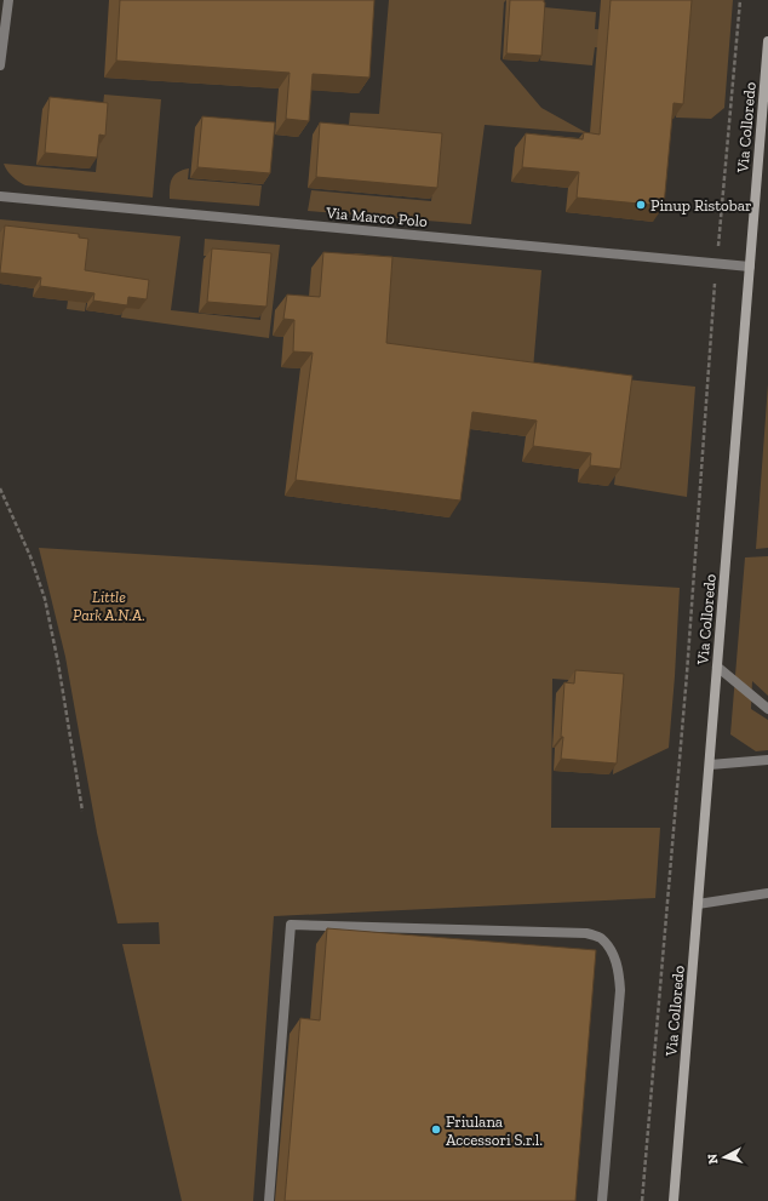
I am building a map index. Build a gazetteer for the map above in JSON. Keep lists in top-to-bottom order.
{
  "streets": {
    "main road": ["Via Colloredo"],
    "street": ["Via Marco Polo"]
  },
  "crossings": [
    ["Via Colloredo", "Via Marco Polo"]
  ],
  "parks": ["Little Park A.N.A."],
  "places": ["Pinup Ristobar", "Friulana Accessori S.r.l."],
  "north": "left"
}
